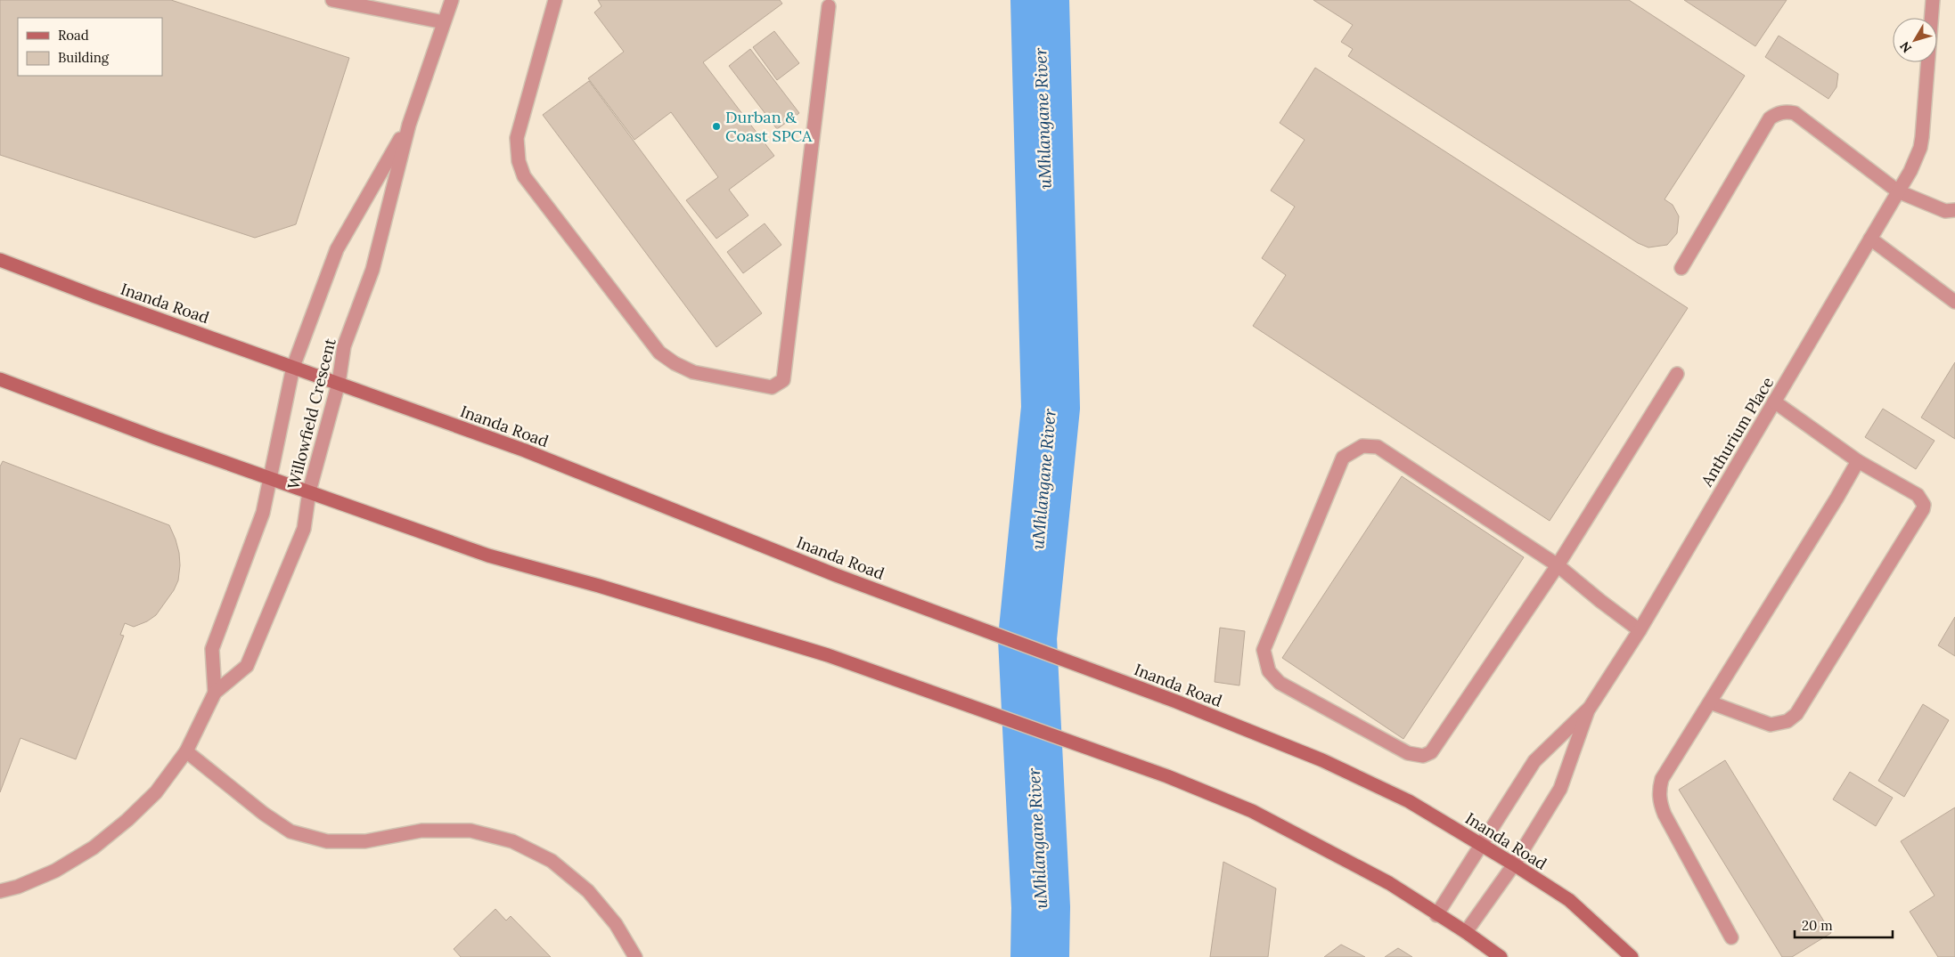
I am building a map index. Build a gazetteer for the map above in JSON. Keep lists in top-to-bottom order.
{
  "streets": {
    "main road": ["Inanda Road"],
    "street": ["Willowfield Crescent", "Anthurium Place"]
  },
  "crossings": [
    ["Inanda Road", "Willowfield Crescent"],
    ["Inanda Road", "Anthurium Place"]
  ],
  "water": ["uMhlangane River"],
  "places": ["Durban & Coast SPCA"],
  "legend": ["Road", "Building"],
  "scale_bar": "20 m",
  "north": "bottom left"
}
